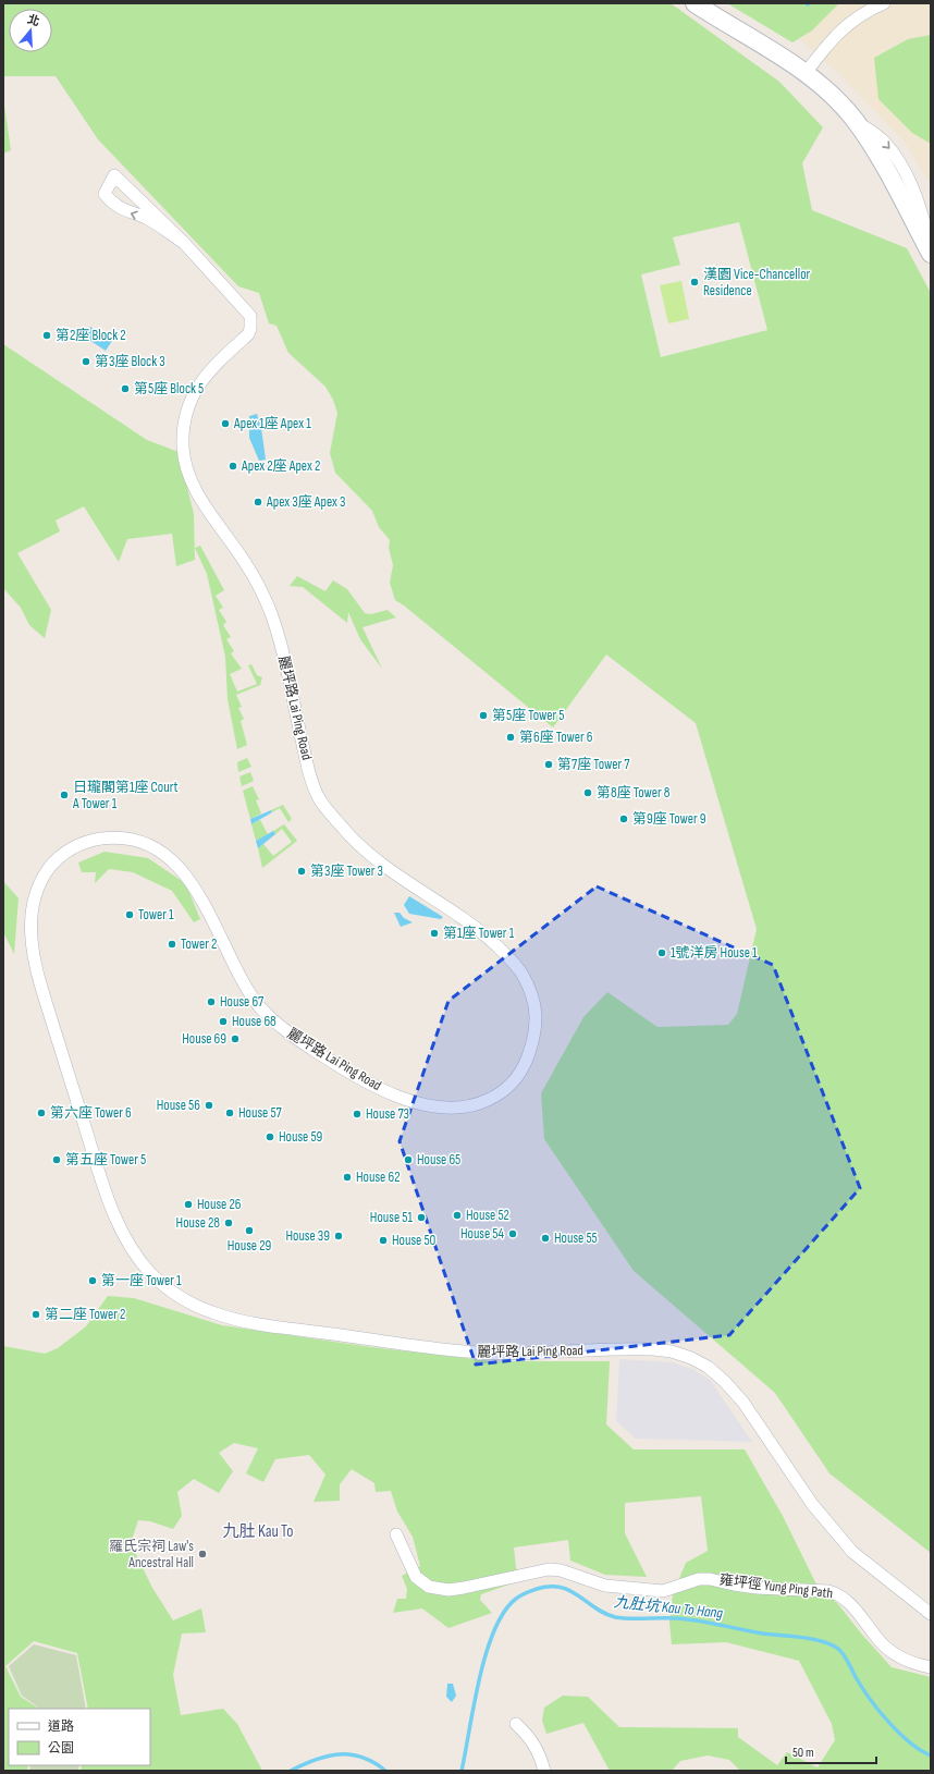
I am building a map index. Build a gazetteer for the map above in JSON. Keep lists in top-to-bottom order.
{
  "streets": {
    "street": ["麗坪路 Lai Ping Road", "雍坪徑 Yung Ping Path"]
  },
  "districts": ["九肚 Kau To"],
  "water": ["九肚坑 Kau To Hang"],
  "places": [
    "漢園 Vice-Chancellor Residence",
    "第2座 Block 2",
    "第3座 Block 3",
    "第5座 Block 5",
    "Apex 1座 Apex 1",
    "Apex 2座 Apex 2",
    "Apex 3座 Apex 3",
    "第5座 Tower 5",
    "第6座 Tower 6",
    "第7座 Tower 7",
    "第8座 Tower 8",
    "日瓏閣第1座 Court A Tower 1",
    "第9座 Tower 9",
    "第3座 Tower 3",
    "Tower 1",
    "第1座 Tower 1",
    "Tower 2",
    "1號洋房 House 1",
    "House 67",
    "House 68",
    "House 69",
    "House 56",
    "第六座 Tower 6",
    "House 57",
    "House 73",
    "House 59",
    "第五座 Tower 5",
    "House 65",
    "House 62",
    "House 26",
    "House 52",
    "House 51",
    "House 28",
    "House 29",
    "House 54",
    "House 39",
    "House 55",
    "House 50",
    "第一座 Tower 1",
    "第二座 Tower 2",
    "羅氏宗祠 Law's Ancestral Hall"
  ],
  "legend": ["道路", "公園"],
  "scale_bar": "50 m",
  "north": "top"
}
